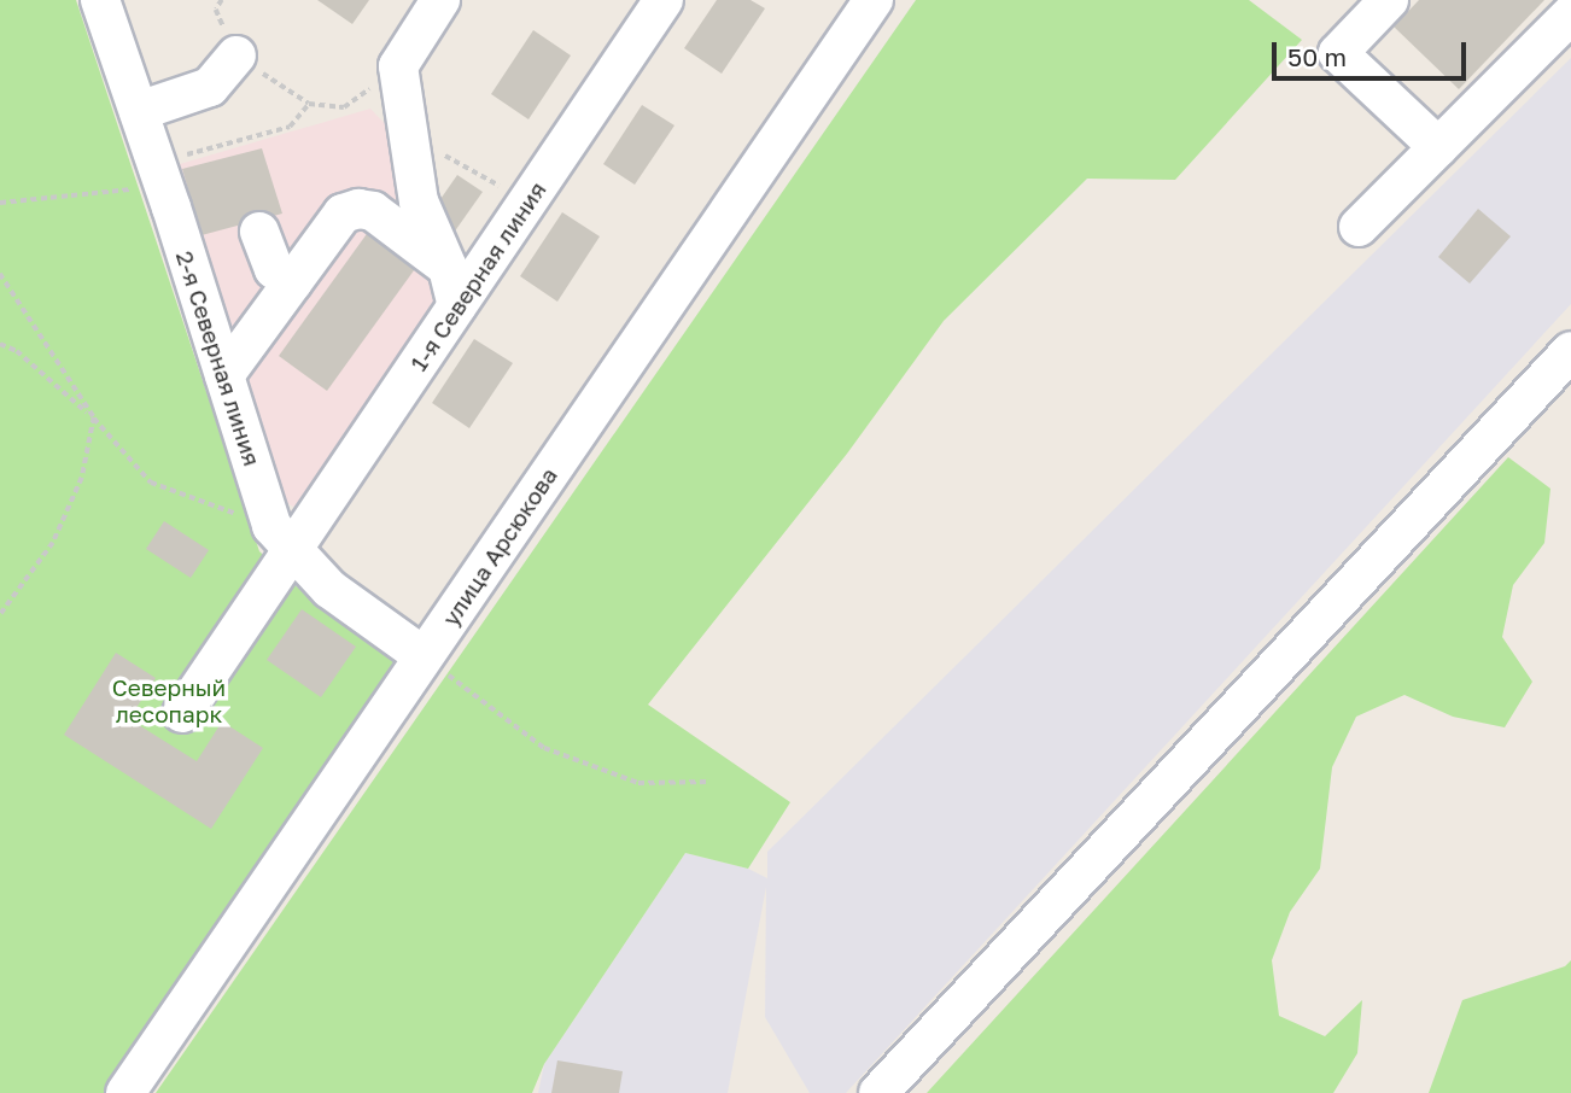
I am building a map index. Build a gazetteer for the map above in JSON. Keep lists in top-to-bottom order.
{
  "streets": {
    "street": ["1-я Северная линия", "2-я Северная линия", "улица Арсюкова"]
  },
  "crossings": [
    ["1-я Северная линия", "2-я Северная линия"],
    ["2-я Северная линия", "улица Арсюкова"]
  ],
  "parks": ["Северный лесопарк"],
  "scale_bar": "50 m"
}
